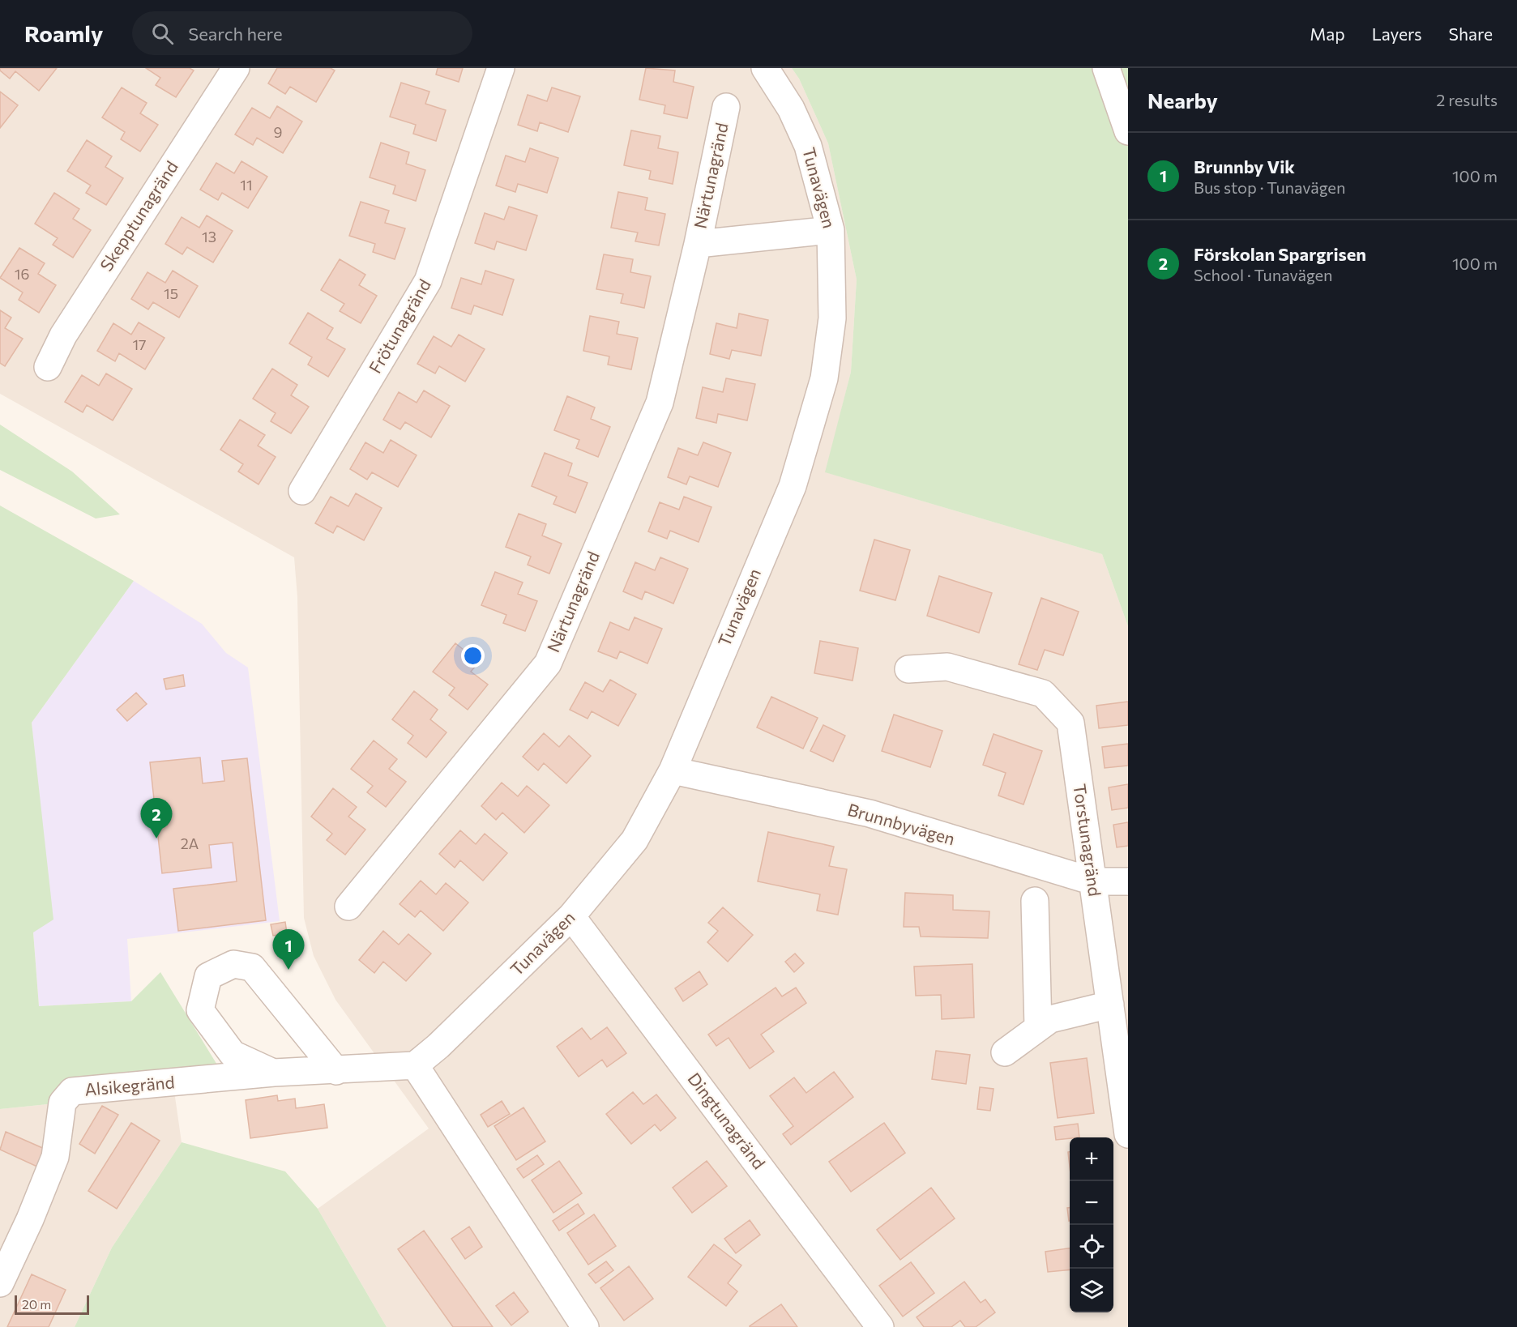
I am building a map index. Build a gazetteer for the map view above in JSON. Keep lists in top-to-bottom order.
{
  "streets": {
    "street": [
      "Närtunagränd",
      "Tunavägen",
      "Skepptunagränd",
      "Frötunagränd",
      "Brunnbyvägen",
      "Torstunagränd",
      "Alsikegränd",
      "Dingtunagränd"
    ]
  },
  "crossings": [
    ["Närtunagränd", "Tunavägen"],
    ["Tunavägen", "Brunnbyvägen"],
    ["Tunavägen", "Dingtunagränd"],
    ["Brunnbyvägen", "Torstunagränd"]
  ],
  "house_numbers": [
    "9",
    "11",
    "13",
    "16",
    "15",
    "17",
    "2A"
  ],
  "scale_bar": "20 m",
  "page": {
    "header": "Roamly",
    "search": "Search here",
    "nav": ["Map", "Layers", "Share"],
    "heading": ["Nearby", "2 results"],
    "list": [
      {
        "mark": "1",
        "name": "Brunnby Vik",
        "note": "Bus stop · Tunavägen",
        "value": "100 m"
      },
      {
        "mark": "2",
        "name": "Förskolan Spargrisen",
        "note": "School · Tunavägen",
        "value": "100 m"
      }
    ],
    "pins": ["2", "1"],
    "map_buttons": ["+", "−"],
    "scale": "20 m"
  }
}
